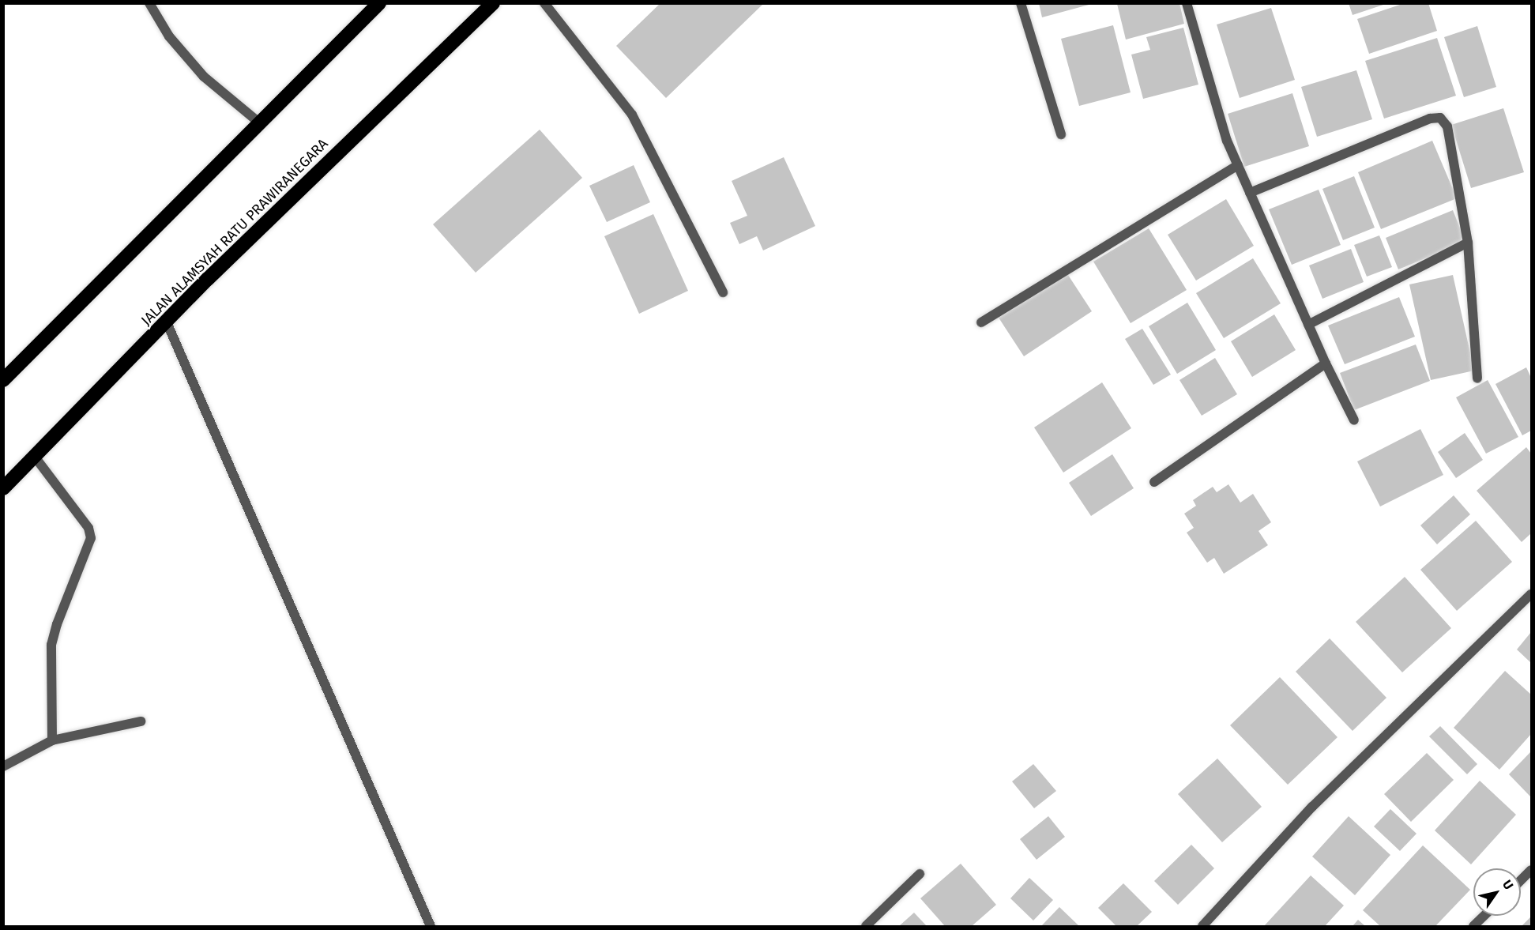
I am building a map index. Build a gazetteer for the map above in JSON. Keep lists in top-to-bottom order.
{
  "streets": {
    "highway": ["JALAN ALAMSYAH RATU PRAWIRANEGARA"]
  },
  "north": "top right"
}
